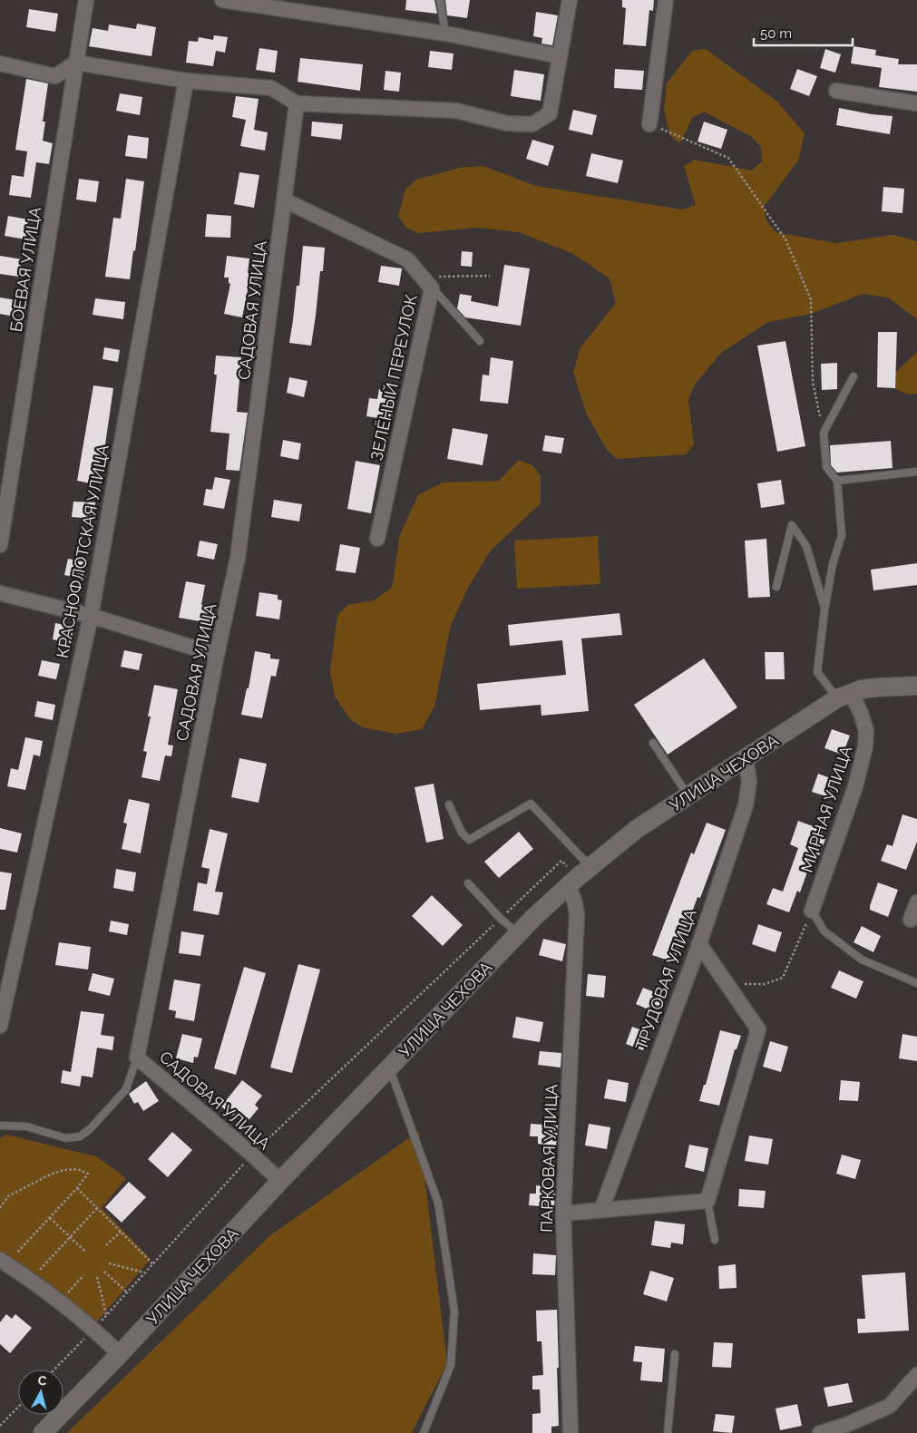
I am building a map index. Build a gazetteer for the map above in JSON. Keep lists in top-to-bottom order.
{
  "streets": {
    "street": [
      "БОЕВАЯ УЛИЦА",
      "САДОВАЯ УЛИЦА",
      "ЗЕЛЁНЫЙ ПЕРЕУЛОК",
      "КРАСНОФЛОТСКАЯ УЛИЦА",
      "УЛИЦА ЧЕХОВА",
      "МИРНАЯ УЛИЦА",
      "ТРУДОВАЯ УЛИЦА",
      "ПАРКОВАЯ УЛИЦА"
    ]
  },
  "crossings": [
    ["САДОВАЯ УЛИЦА", "ЗЕЛЁНЫЙ ПЕРЕУЛОК"],
    ["САДОВАЯ УЛИЦА", "УЛИЦА ЧЕХОВА"],
    ["УЛИЦА ЧЕХОВА", "МИРНАЯ УЛИЦА"],
    ["УЛИЦА ЧЕХОВА", "ТРУДОВАЯ УЛИЦА"],
    ["УЛИЦА ЧЕХОВА", "ПАРКОВАЯ УЛИЦА"]
  ],
  "scale_bar": "50 m",
  "north": "top"
}
